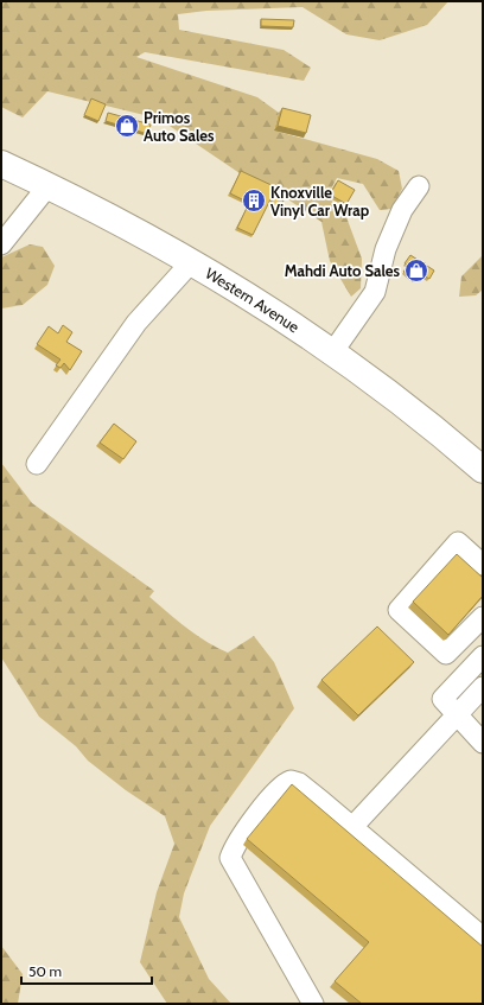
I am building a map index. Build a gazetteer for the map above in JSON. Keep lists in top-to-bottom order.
{
  "streets": {
    "main road": ["Western Avenue"]
  },
  "places": {
    "shop": ["Primos Auto Sales", "Mahdi Auto Sales"],
    "building": ["Knoxville Vinyl Car Wrap"]
  },
  "scale_bar": "50 m"
}
